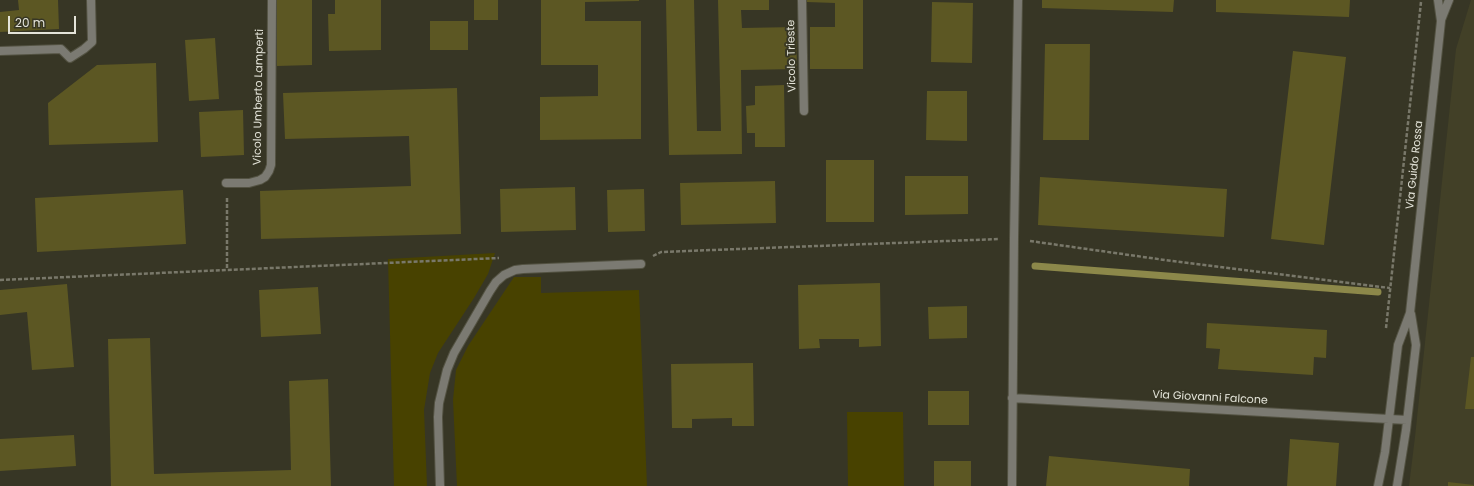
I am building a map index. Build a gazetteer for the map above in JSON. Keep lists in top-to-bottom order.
{
  "streets": {
    "street": [
      "Vicolo Trieste",
      "Vicolo Umberto Lamperti",
      "Via Guido Rossa",
      "Via Giovanni Falcone"
    ]
  },
  "crossings": [
    ["Via Guido Rossa", "Via Giovanni Falcone"]
  ],
  "scale_bar": "20 m"
}
